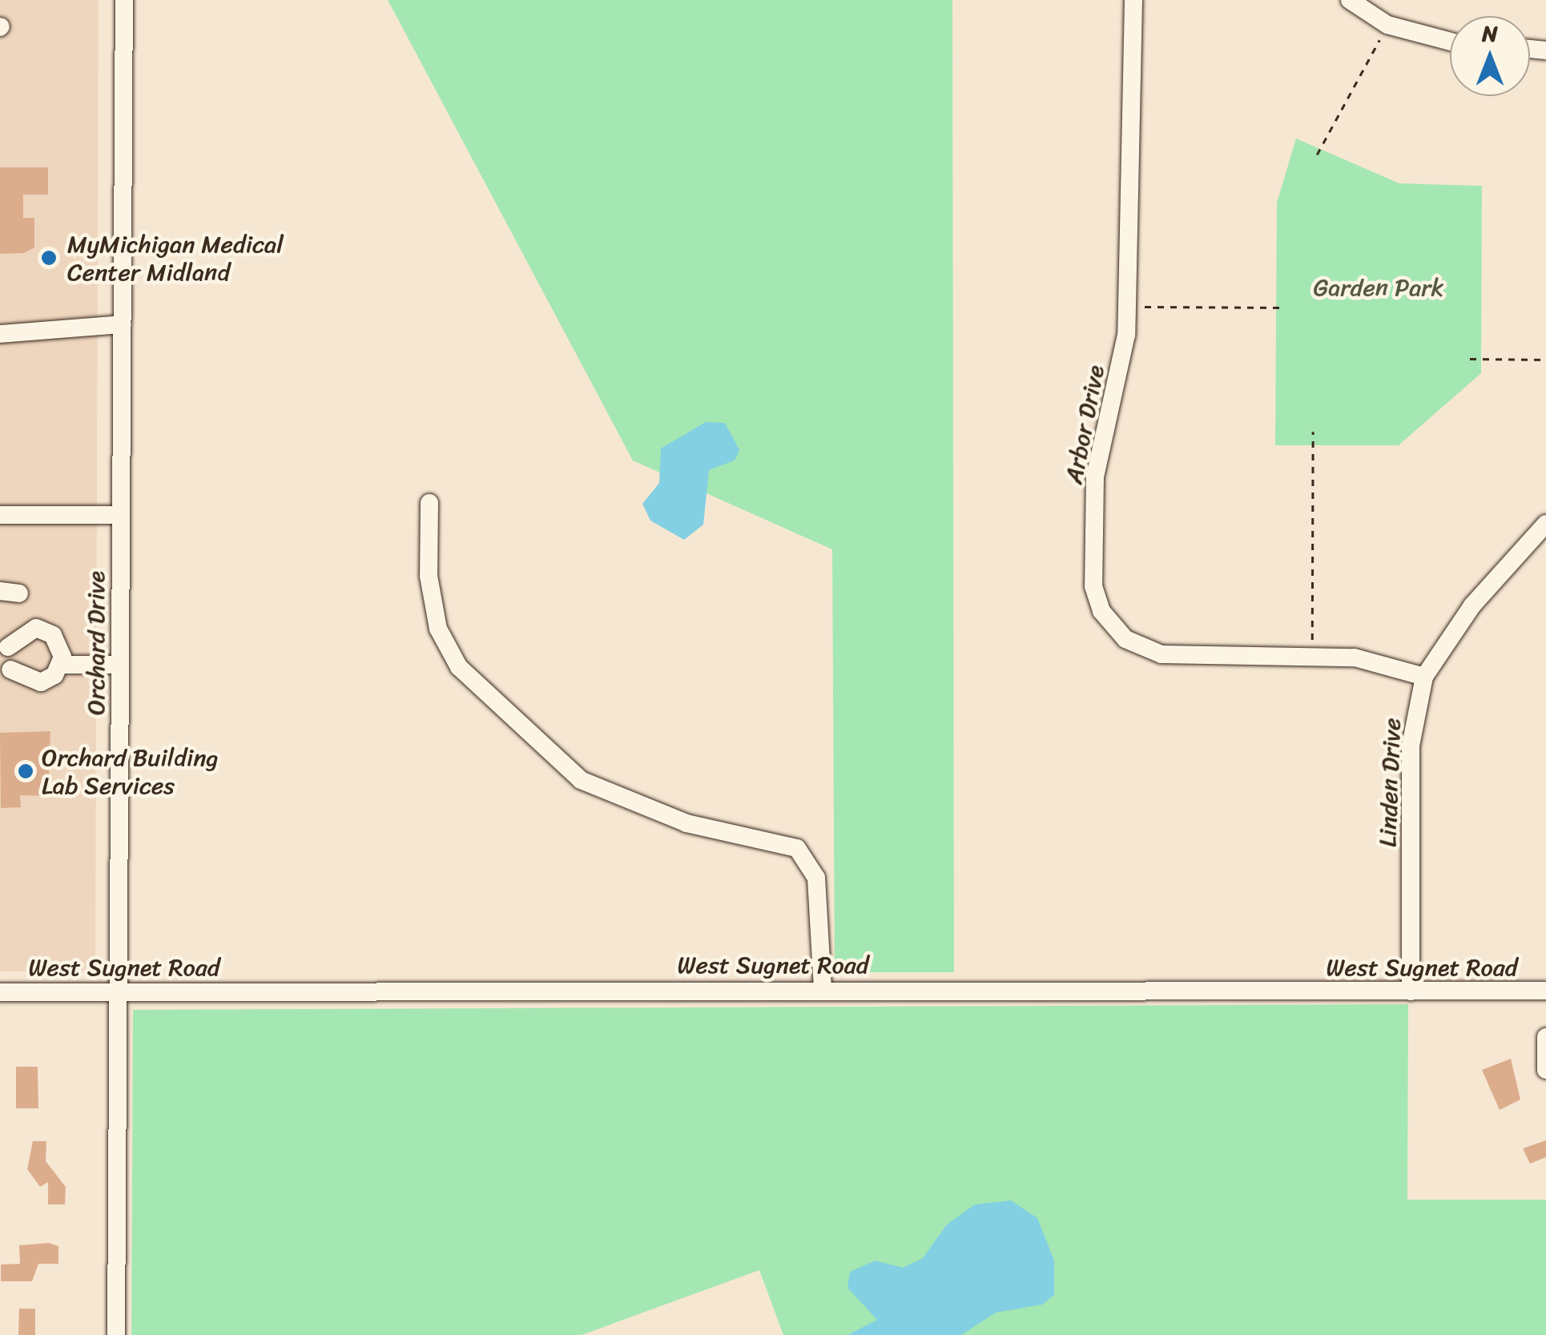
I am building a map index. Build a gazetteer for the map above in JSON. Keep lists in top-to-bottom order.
{
  "streets": {
    "street": [
      "Arbor Drive",
      "Orchard Drive",
      "Linden Drive",
      "West Sugnet Road"
    ]
  },
  "crossings": [
    ["Arbor Drive", "Linden Drive"],
    ["Orchard Drive", "West Sugnet Road"],
    ["Linden Drive", "West Sugnet Road"]
  ],
  "parks": ["Garden Park"],
  "places": ["MyMichigan Medical Center Midland", "Orchard Building Lab Services"],
  "north": "top"
}
